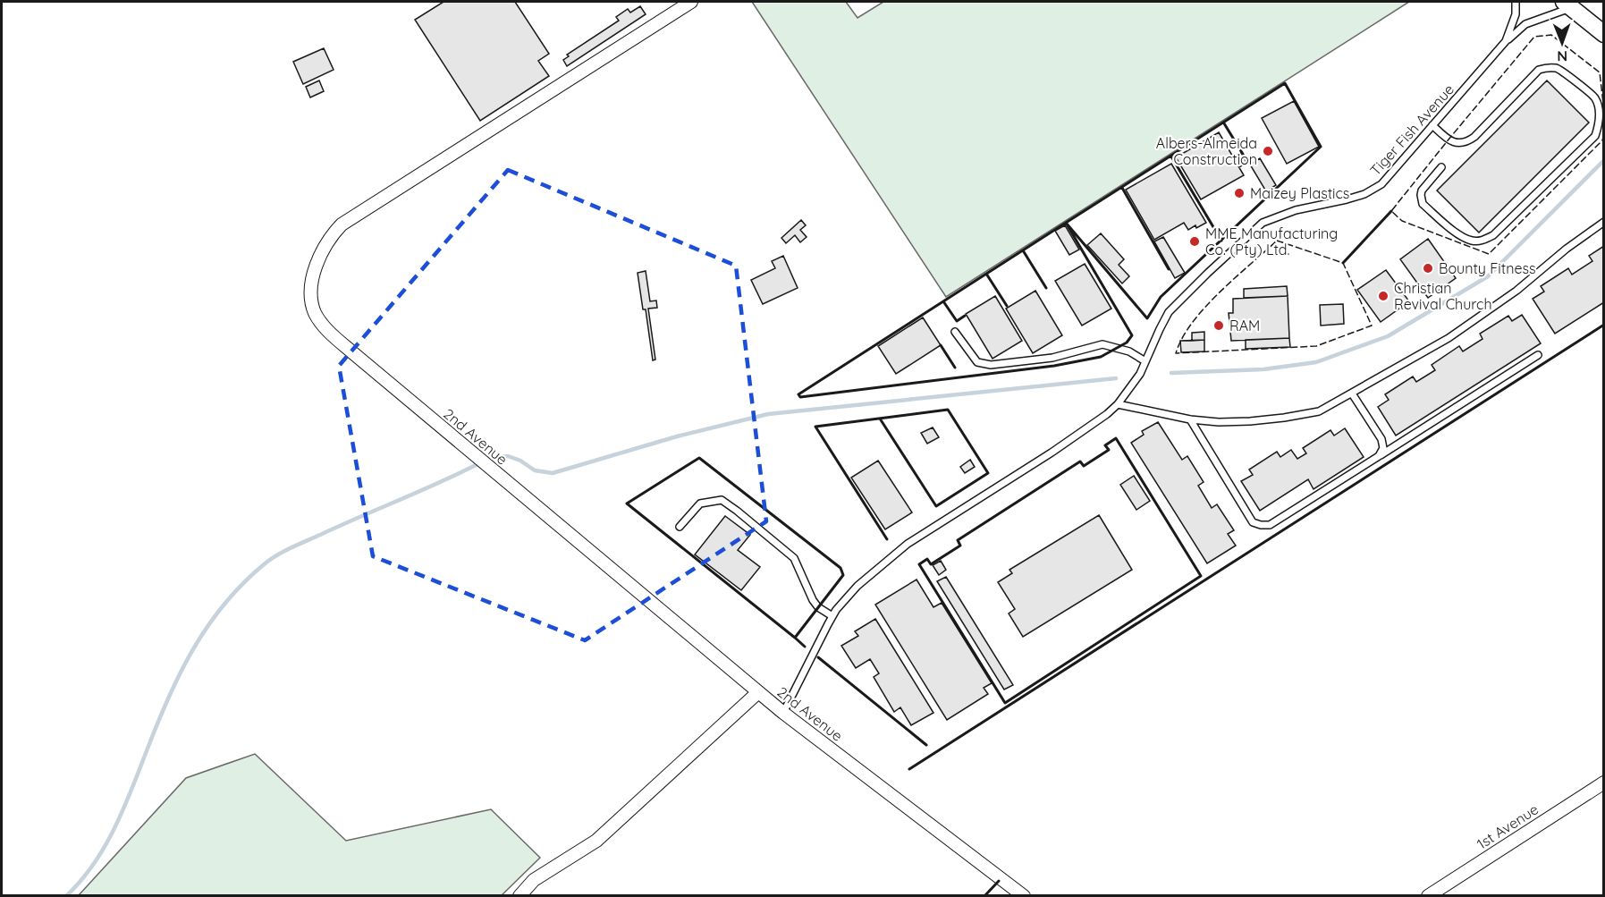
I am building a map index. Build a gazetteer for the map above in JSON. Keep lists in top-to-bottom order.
{
  "streets": {
    "street": ["2nd Avenue", "1st Avenue"],
    "lane": ["Tiger Fish Avenue"]
  },
  "crossings": [
    ["Tiger Fish Avenue", "2nd Avenue"]
  ],
  "places": [
    "Albers-Almeida Construction",
    "Maizey Plastics",
    "MME Manufacturing Co. (Pty) Ltd.",
    "Bounty Fitness",
    "Christian Revival Church",
    "RAM"
  ],
  "north": "bottom"
}
